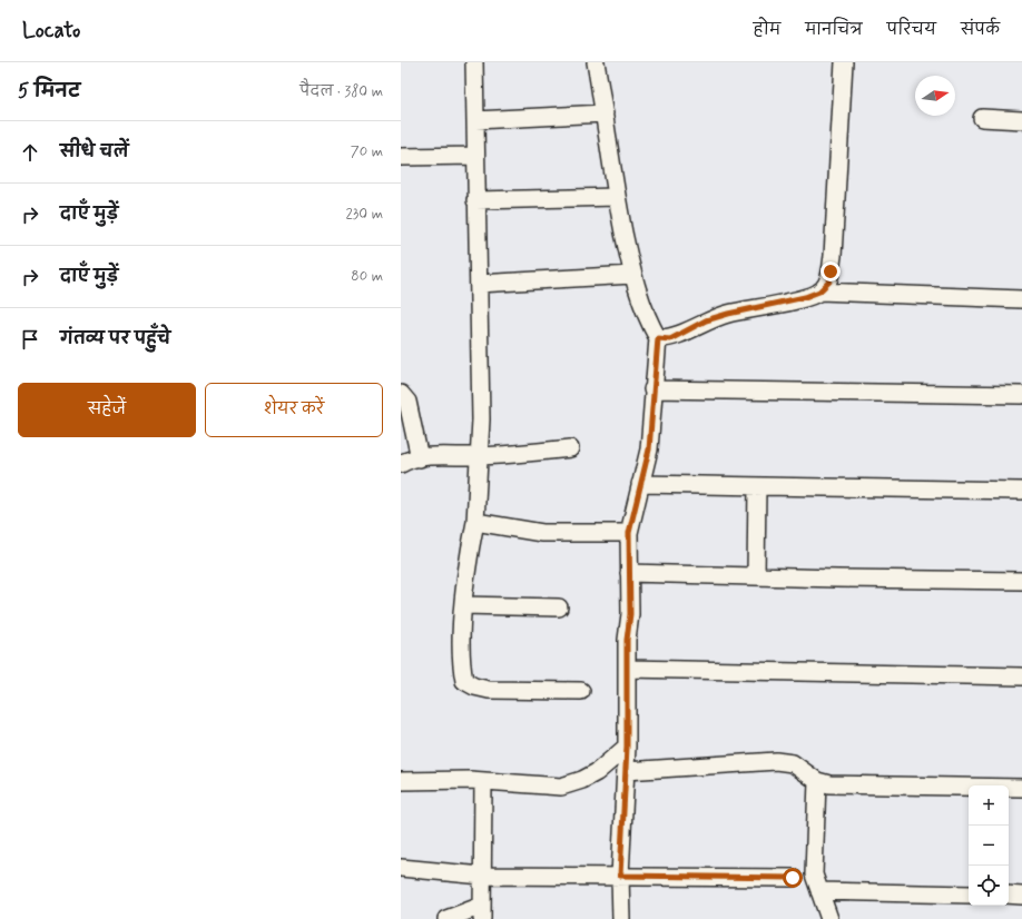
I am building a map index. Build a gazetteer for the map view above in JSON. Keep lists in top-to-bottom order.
{
  "north": "right",
  "page": {
    "header": "Locato",
    "nav": [
      "होम",
      "मानचित्र",
      "परिचय",
      "संपर्क"
    ],
    "heading": ["5 मिनट", "पैदल · 380 m"],
    "list": [
      ["सीधे चलें", "70 m"],
      ["दाएँ मुड़ें", "230 m"],
      ["दाएँ मुड़ें", "80 m"],
      "गंतव्य पर पहुँचे"
    ],
    "buttons": ["सहेजें", "शेयर करें"],
    "map_buttons": ["+", "−"]
  }
}
